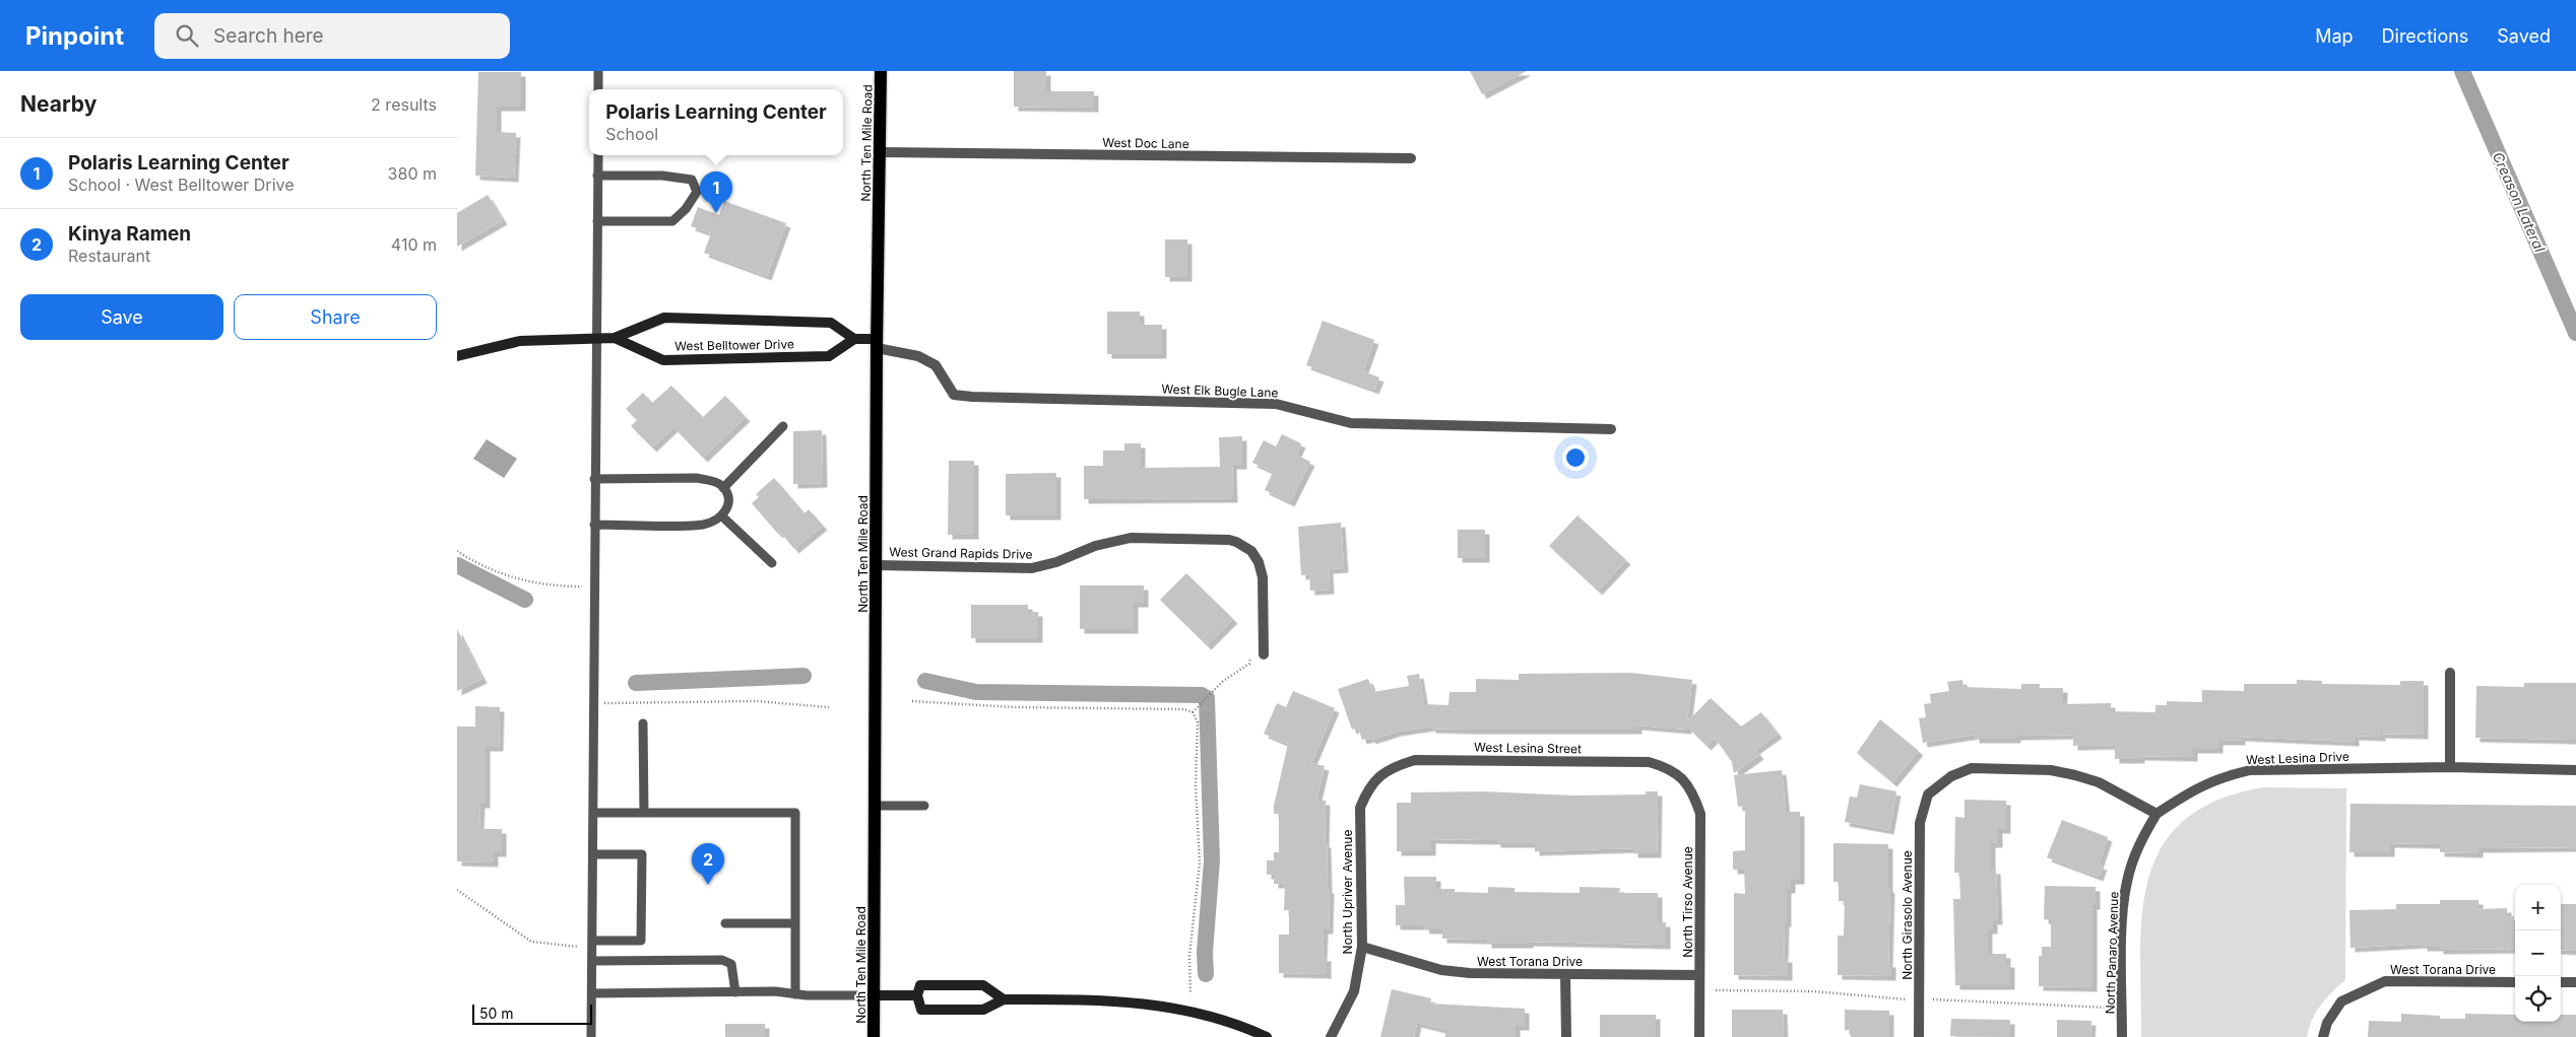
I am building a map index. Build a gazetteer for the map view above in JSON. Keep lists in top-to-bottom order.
{
  "streets": {
    "main road": ["North Ten Mile Road"],
    "street": [
      "West Doc Lane",
      "West Belltower Drive",
      "West Elk Bugle Lane",
      "West Grand Rapids Drive",
      "West Lesina Street",
      "West Lesina Drive",
      "North Upriver Avenue",
      "North Tirso Avenue",
      "North Girasolo Avenue",
      "North Panaro Avenue",
      "West Torana Drive"
    ]
  },
  "crossings": [
    ["North Ten Mile Road", "West Doc Lane"],
    ["North Ten Mile Road", "West Elk Bugle Lane"],
    ["North Ten Mile Road", "West Grand Rapids Drive"],
    ["West Lesina Street", "North Upriver Avenue"],
    ["West Lesina Street", "North Tirso Avenue"],
    ["West Lesina Drive", "North Girasolo Avenue"],
    ["West Lesina Drive", "North Panaro Avenue"],
    ["North Upriver Avenue", "West Torana Drive"],
    ["North Tirso Avenue", "West Torana Drive"],
    ["North Girasolo Avenue", "North Panaro Avenue"]
  ],
  "water": ["Creason Lateral"],
  "scale_bar": "50 m",
  "page": {
    "header": "Pinpoint",
    "search": "Search here",
    "nav": ["Map", "Directions", "Saved"],
    "heading": ["Nearby", "2 results"],
    "popup": ["Polaris Learning Center", "School"],
    "list": [
      {
        "mark": "1",
        "name": "Polaris Learning Center",
        "note": "School · West Belltower Drive",
        "value": "380 m"
      },
      {
        "mark": "2",
        "name": "Kinya Ramen",
        "note": "Restaurant",
        "value": "410 m"
      }
    ],
    "pins": ["1", "2"],
    "buttons": ["Save", "Share"],
    "map_buttons": ["+", "−"],
    "scale": "50 m"
  }
}
